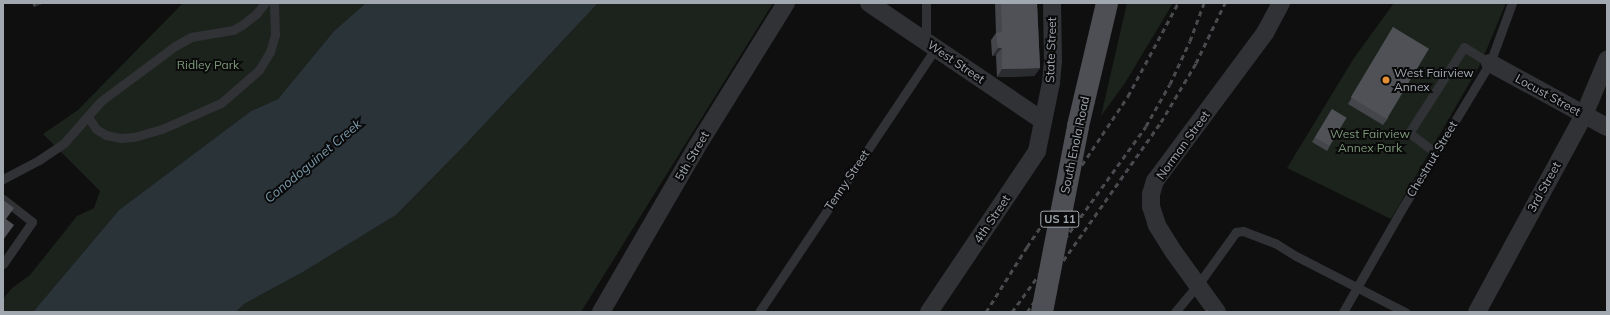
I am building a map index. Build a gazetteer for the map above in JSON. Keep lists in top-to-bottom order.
{
  "streets": {
    "main road": ["South Enola Road", "US 11"],
    "street": [
      "State Street",
      "West Street",
      "Locust Street",
      "Norman Street",
      "5th Street",
      "3rd Street",
      "4th Street"
    ],
    "lane": ["Chestnut Street", "Tenny Street"]
  },
  "crossings": [
    ["State Street", "West Street"],
    ["State Street", "4th Street"],
    ["West Street", "Tenny Street"],
    ["West Street", "4th Street"],
    ["Locust Street", "Chestnut Street"],
    ["Locust Street", "3rd Street"]
  ],
  "water": ["Conodoguinet Creek"],
  "parks": ["Ridley Park", "West Fairview Annex Park"],
  "places": ["West Fairview Annex"]
}
